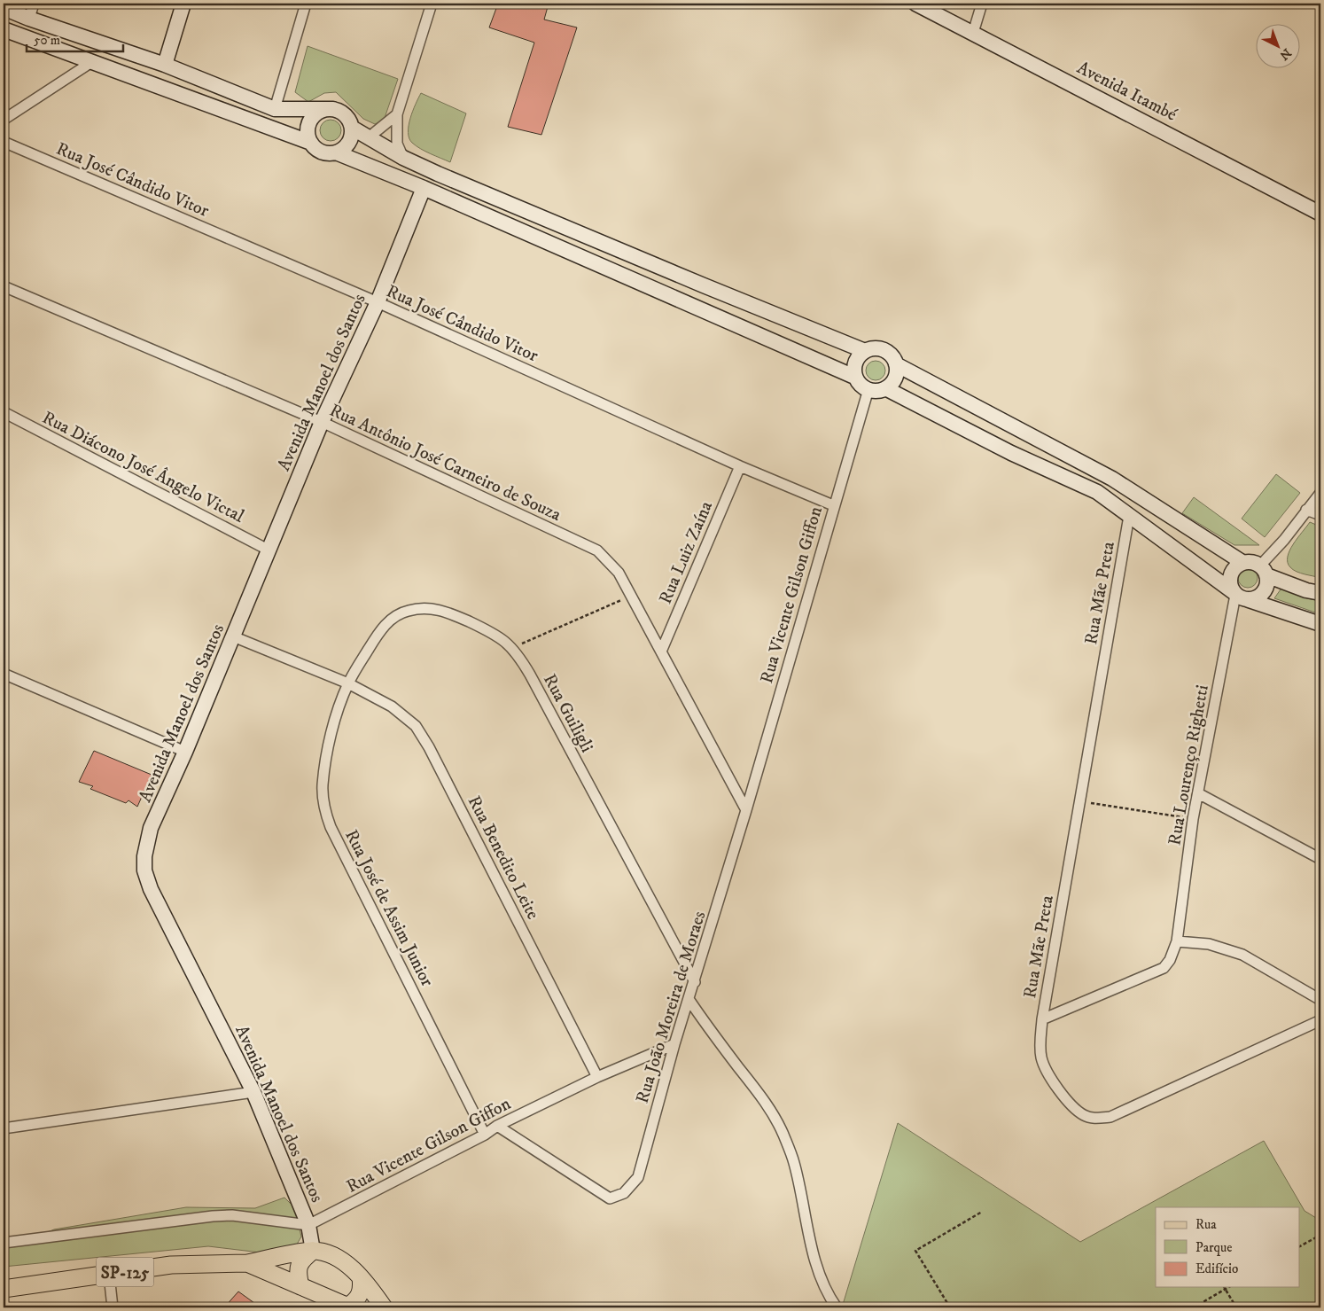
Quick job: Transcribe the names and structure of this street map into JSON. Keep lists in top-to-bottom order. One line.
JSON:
{"streets":{"main road":["Avenida Itambé","Avenida Manoel dos Santos","SP-125"],"street":["Rua José Cândido Vitor","Rua Antônio José Carneiro de Souza","Rua Diácono José Ângelo Victal","Rua Luiz Zaína","Rua Mãe Preta","Rua Vicente Gilson Giffon","Rua Guiligli","Rua Lourenço Righetti","Rua Benedito Leite","Rua José de Assim Junior","Rua João Moreira de Moraes"]},"crossings":[["Rua José Cândido Vitor","Avenida Manoel dos Santos"],["Rua José Cândido Vitor","Rua Luiz Zaína"],["Rua José Cândido Vitor","Rua Vicente Gilson Giffon"],["Avenida Manoel dos Santos","Rua Antônio José Carneiro de Souza"],["Avenida Manoel dos Santos","Rua Diácono José Ângelo Victal"],["Avenida Manoel dos Santos","Rua Vicente Gilson Giffon"],["Avenida Manoel dos Santos","Rua Benedito Leite"],["Rua Antônio José Carneiro de Souza","Rua Luiz Zaína"],["Rua Antônio José Carneiro de Souza","Rua Vicente Gilson Giffon"],["Rua Antônio José Carneiro de Souza","Rua João Moreira de Moraes"],["Rua Mãe Preta","Rua Lourenço Righetti"],["Rua Vicente Gilson Giffon","Rua Benedito Leite"],["Rua Vicente Gilson Giffon","Rua José de Assim Junior"],["Rua Vicente Gilson Giffon","Rua João Moreira de Moraes"],["Rua Guiligli","Rua Benedito Leite"],["Rua Guiligli","Rua José de Assim Junior"],["Rua Guiligli","Rua João Moreira de Moraes"],["Rua Benedito Leite","Rua José de Assim Junior"]],"legend":["Rua","Parque","Edifício"],"scale_bar":"50 m","north":"bottom right"}
